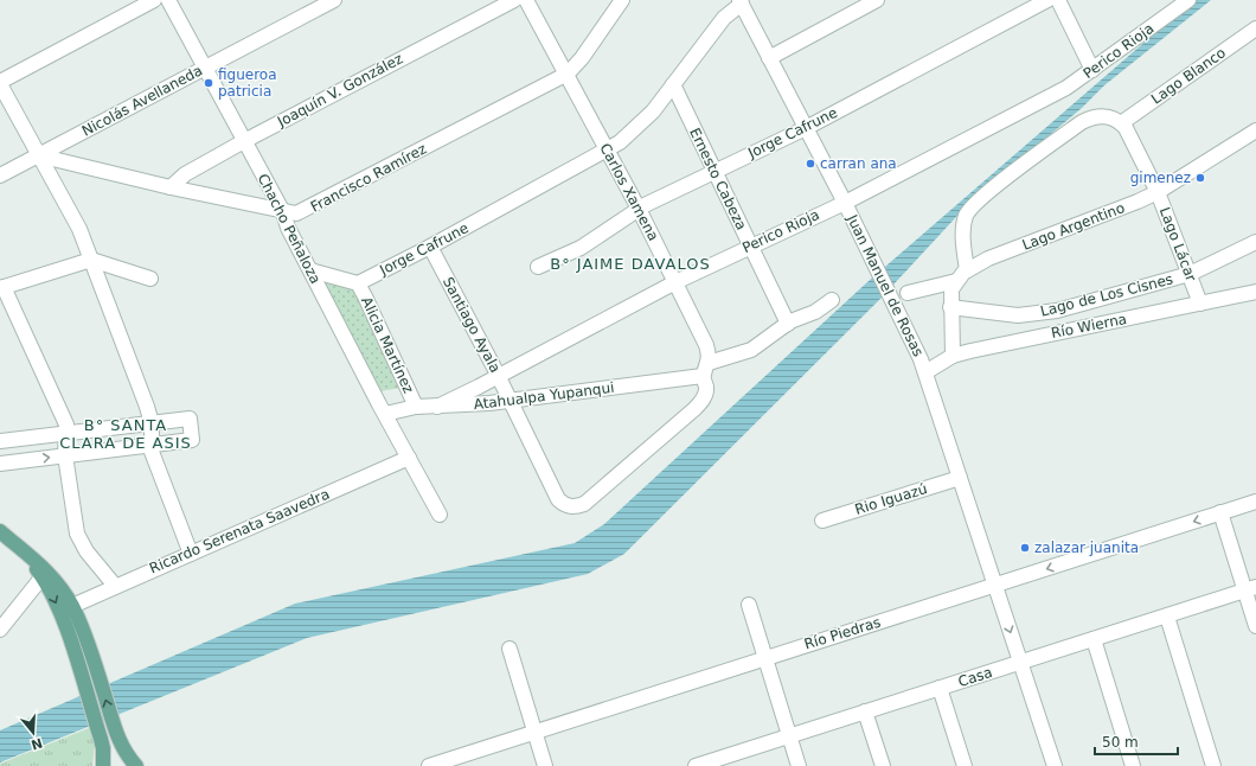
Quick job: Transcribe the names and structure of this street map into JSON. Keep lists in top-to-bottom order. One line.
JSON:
{"streets":{"street":["Perico Rioja","Lago Blanco","Joaquín V. González","Nicolás Avellaneda","Jorge Cafrune","Francisco Ramírez","Ernesto Cabeza","Carlos Xamena","Lago Argentino","Chacho Peñaloza","Lago Lácar","Juan Manuel de Rosas","Lago de Los Cisnes","Santiago Ayala","Río Wierna","Alicia Martínez","Atahualpa Yupanqui","Rio Iguazú","Ricardo Serenata Saavedra","Río Piedras","Casa"]},"crossings":[["Perico Rioja","Ernesto Cabeza"],["Perico Rioja","Carlos Xamena"],["Perico Rioja","Juan Manuel de Rosas"],["Perico Rioja","Santiago Ayala"],["Perico Rioja","Atahualpa Yupanqui"],["Lago Blanco","Lago Lácar"],["Joaquín V. González","Francisco Ramírez"],["Joaquín V. González","Chacho Peñaloza"],["Nicolás Avellaneda","Francisco Ramírez"],["Nicolás Avellaneda","Chacho Peñaloza"],["Jorge Cafrune","Ernesto Cabeza"],["Jorge Cafrune","Carlos Xamena"],["Jorge Cafrune","Juan Manuel de Rosas"],["Jorge Cafrune","Santiago Ayala"],["Jorge Cafrune","Alicia Martínez"],["Francisco Ramírez","Carlos Xamena"],["Francisco Ramírez","Chacho Peñaloza"],["Ernesto Cabeza","Atahualpa Yupanqui"],["Carlos Xamena","Santiago Ayala"],["Carlos Xamena","Atahualpa Yupanqui"],["Lago Argentino","Lago Lácar"],["Chacho Peñaloza","Atahualpa Yupanqui"],["Chacho Peñaloza","Ricardo Serenata Saavedra"],["Lago Lácar","Lago de Los Cisnes"],["Lago Lácar","Río Wierna"],["Juan Manuel de Rosas","Río Wierna"],["Juan Manuel de Rosas","Rio Iguazú"],["Juan Manuel de Rosas","Río Piedras"],["Juan Manuel de Rosas","Casa"],["Santiago Ayala","Atahualpa Yupanqui"],["Alicia Martínez","Atahualpa Yupanqui"]],"districts":["B° JAIME DAVALOS","B° SANTA CLARA DE ASIS"],"places":["figueroa patricia","carran ana","gimenez","zalazar juanita"],"scale_bar":"50 m","north":"bottom"}
